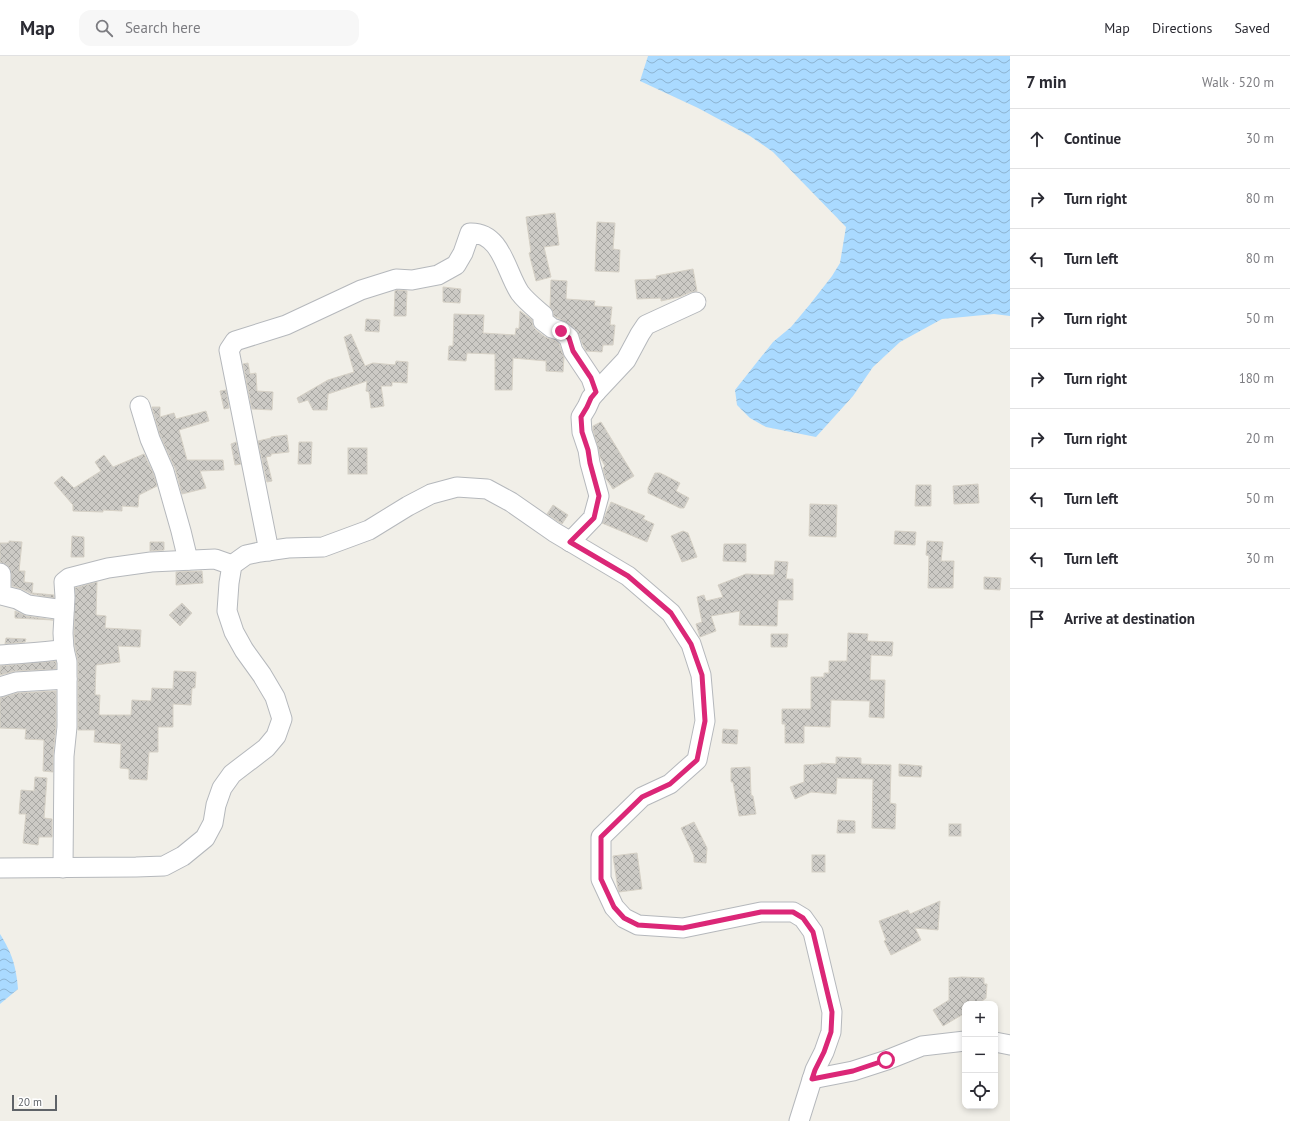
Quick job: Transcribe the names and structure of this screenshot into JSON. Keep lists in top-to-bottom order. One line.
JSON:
{"scale_bar":"20 m","page":{"header":"Map","search":"Search here","nav":["Map","Directions","Saved"],"heading":["7 min","Walk · 520 m"],"list":[["Continue","30 m"],["Turn right","80 m"],["Turn left","80 m"],["Turn right","50 m"],["Turn right","180 m"],["Turn right","20 m"],["Turn left","50 m"],["Turn left","30 m"],"Arrive at destination"],"map_buttons":["+","−"],"scale":"20 m"}}
